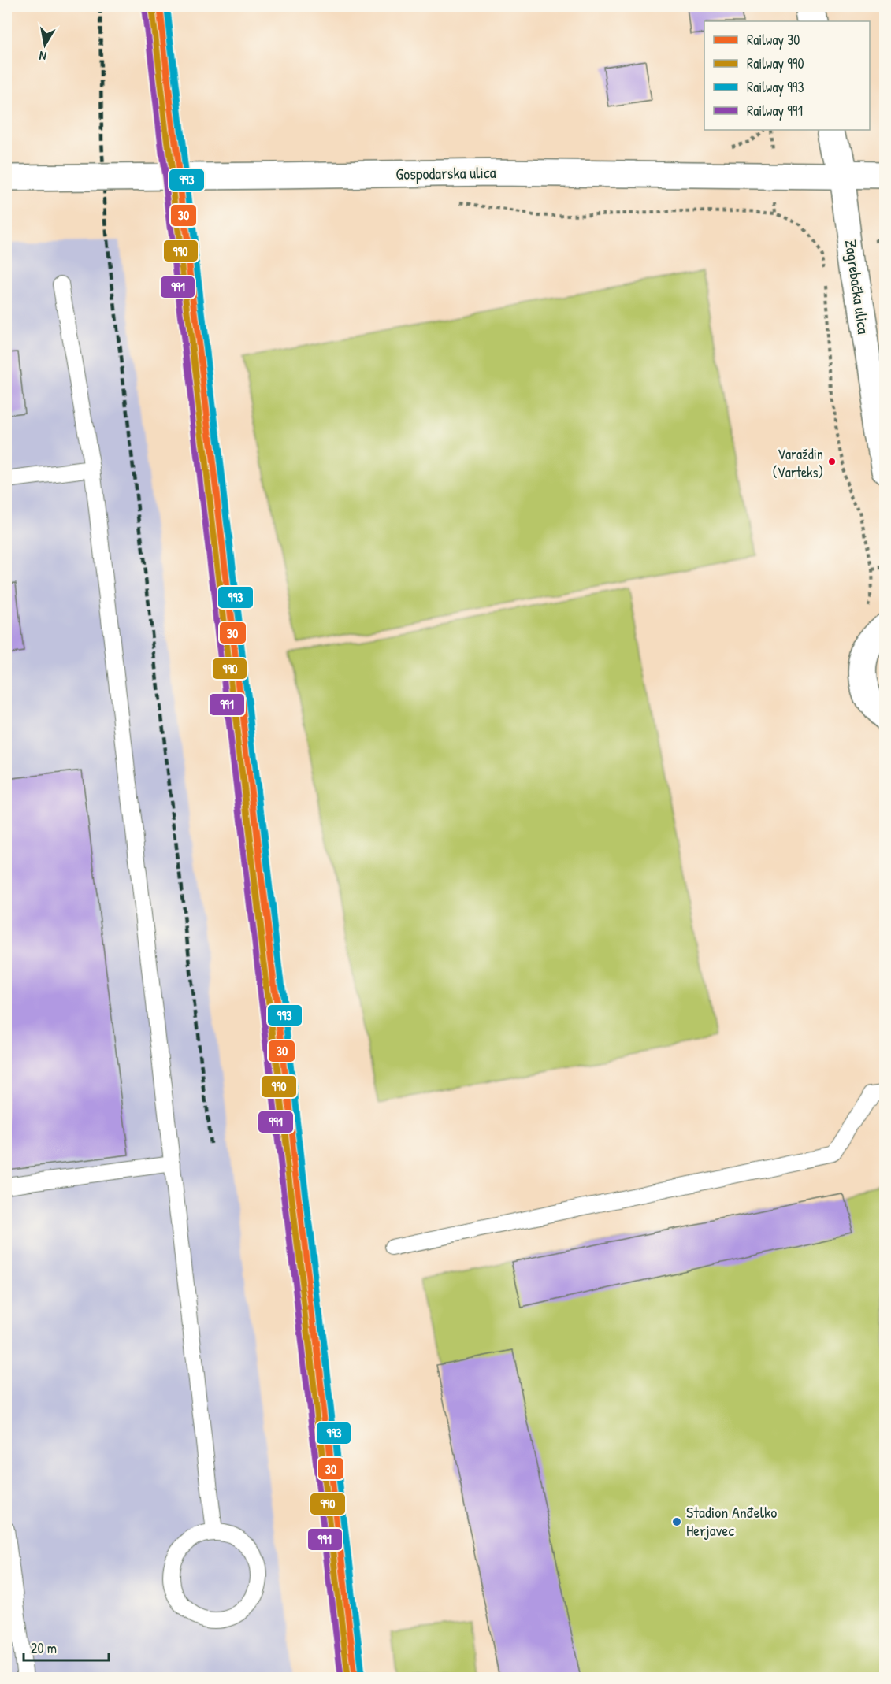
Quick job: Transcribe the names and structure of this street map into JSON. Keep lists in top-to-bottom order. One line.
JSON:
{"streets":{"main road":["Gospodarska ulica","Zagrebačka ulica"]},"crossings":[["Gospodarska ulica","Zagrebačka ulica"]],"places":["Varaždin (Varteks)","Stadion Anđelko Herjavec"],"lines":["rail line 30","rail line 993","rail line 990","rail line 991"],"legend":["Railway 30","Railway 990","Railway 993","Railway 991"],"scale_bar":"20 m","north":"bottom"}
